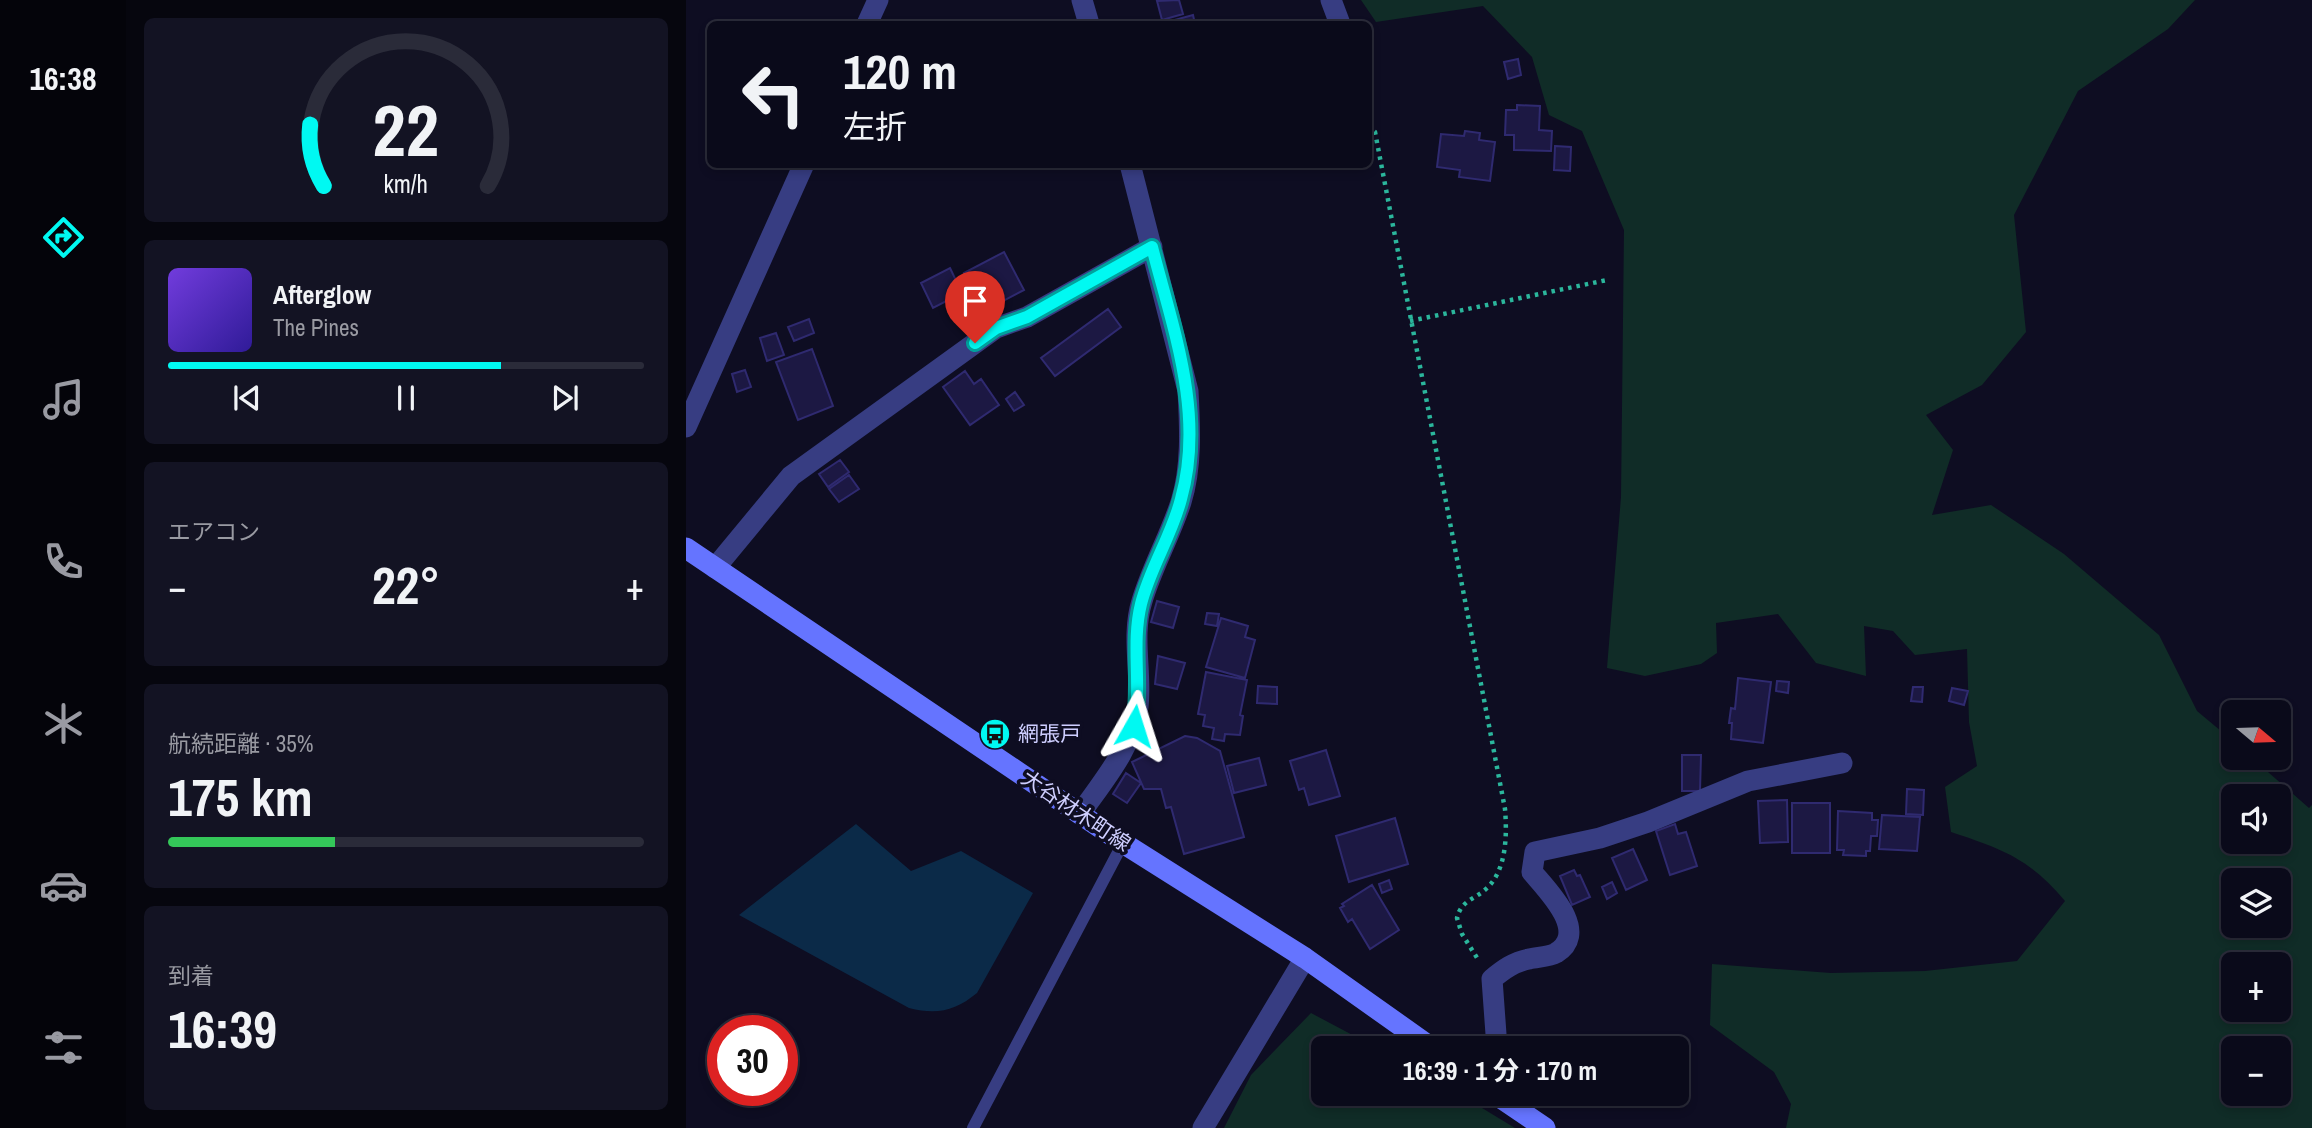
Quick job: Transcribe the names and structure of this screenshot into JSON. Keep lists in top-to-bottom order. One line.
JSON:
{"streets":{"main road":["大谷材木町線"]},"places":{"bus stop":["網張戸"]},"north":"right","page":{"tabs":"16:38","turn":["120 m","左折"],"song":["Afterglow","The Pines"],"tile":["エアコン",["航続距離 · 35%","175 km"],["到着","16:39"]],"heat":["−","22°","+"],"map_buttons":["+","−"],"limit":"30","trip":"16:39 · 1 分 · 170 m","gauge":["22","km/h"]}}
